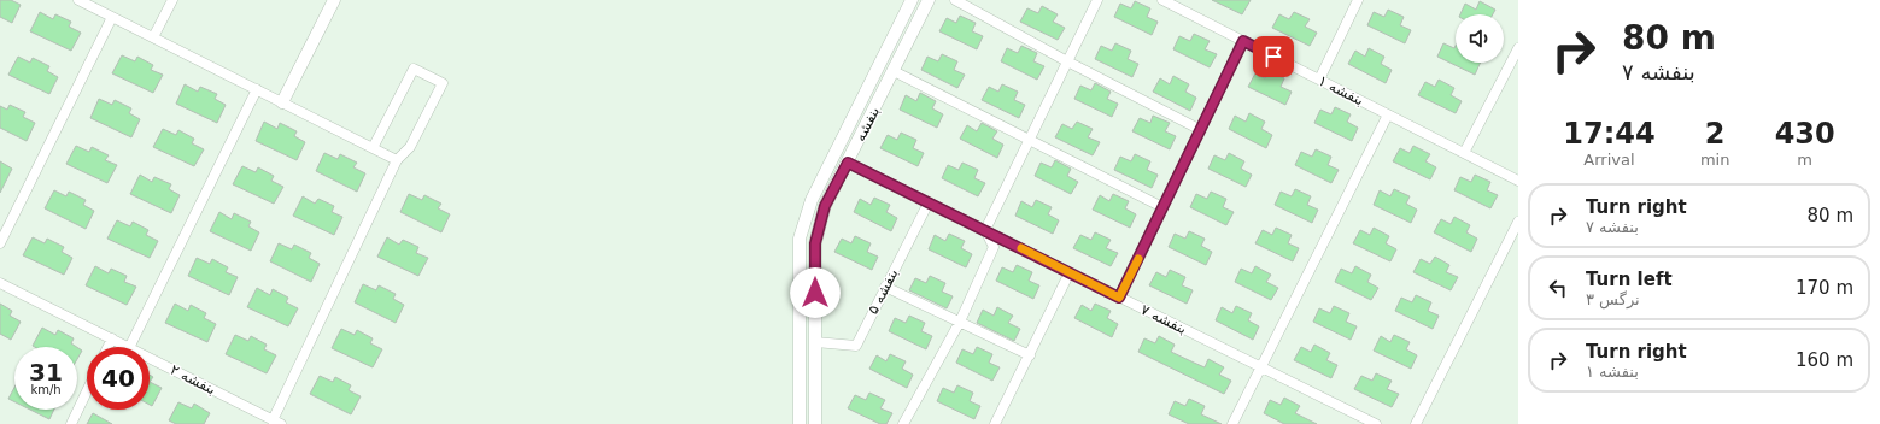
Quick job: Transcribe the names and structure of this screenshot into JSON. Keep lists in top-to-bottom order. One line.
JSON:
{"streets":{"street":["بنفشه ۱","بنفشه","بنفشه ۵","بنفشه ۷","بنفشه ۲"]},"crossings":[["بنفشه","بنفشه ۵"],["بنفشه","بنفشه ۷"],["بنفشه ۵","بنفشه ۷"]],"page":{"turn":["80 m","بنفشه ۷"],"eta":["17:44","Arrival","2","min","430","m"],"list":[{"name":"Turn right","note":"بنفشه ۷","value":"80 m"},{"name":"Turn left","note":"نرگس ۳","value":"170 m"},{"name":"Turn right","note":"بنفشه ۱","value":"160 m"}],"speed":"31 km/h","limit":"40"}}
